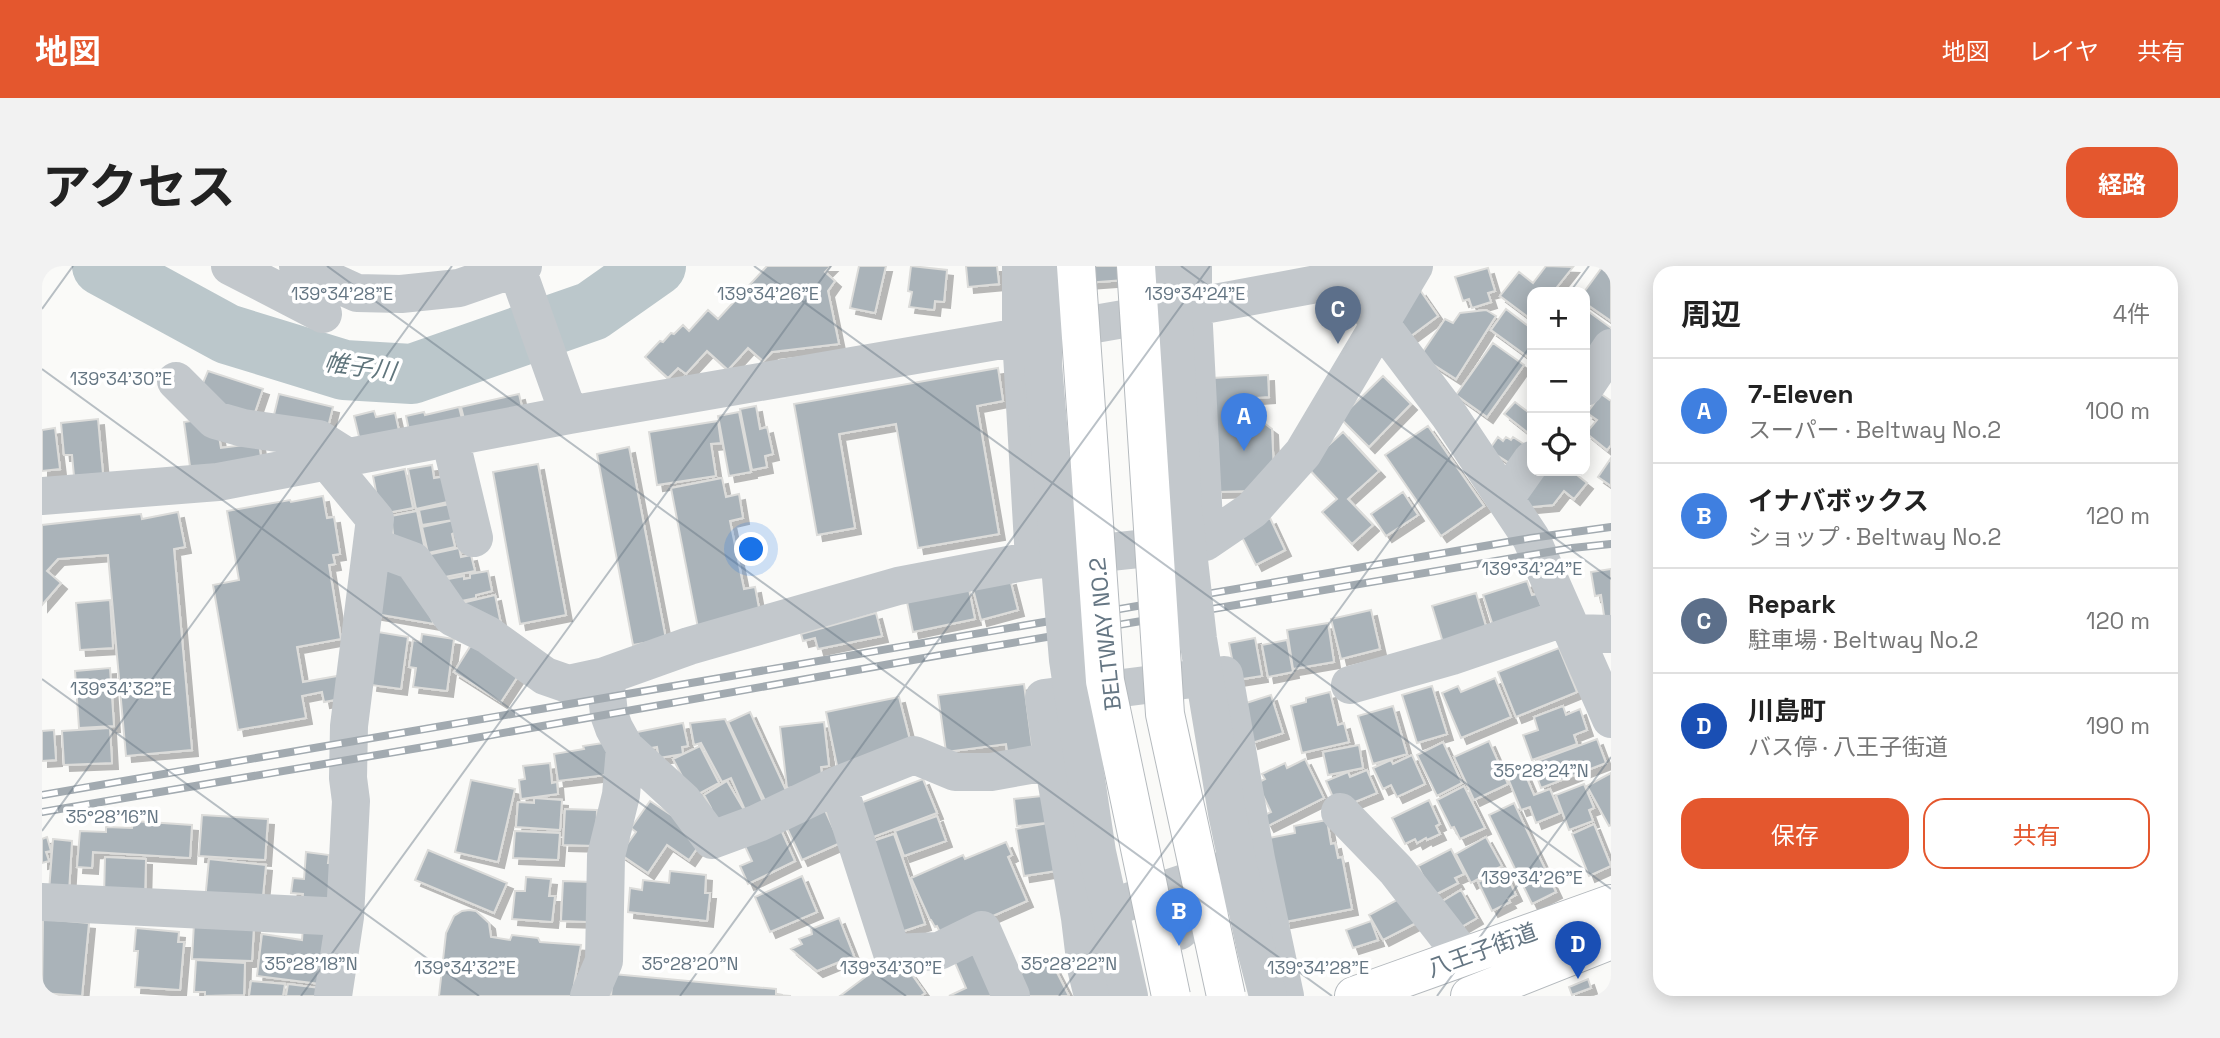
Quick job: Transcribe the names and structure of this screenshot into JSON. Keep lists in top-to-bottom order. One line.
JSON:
{"streets":{"main road":["BELTWAY NO.2","八王子街道"]},"water":["帷子川"],"page":{"header":"地図","nav":["地図","レイヤ","共有"],"title":"アクセス","buttons":["経路",["保存","共有"]],"heading":["周辺","4件"],"pins":["C","A","B","D"],"map_buttons":["+","−"],"list":[{"mark":"A","name":"7-Eleven","note":"スーパー · Beltway No.2","value":"100 m"},{"mark":"B","name":"イナバボックス","note":"ショップ · Beltway No.2","value":"120 m"},{"mark":"C","name":"Repark","note":"駐車場 · Beltway No.2","value":"120 m"},{"mark":"D","name":"川島町","note":"バス停 · 八王子街道","value":"190 m"}]},"coordinates":["139°34'26\"E","139°34'24\"E","139°34'28\"E","139°34'30\"E","139°34'32\"E","35°28'24\"N","35°28'16\"N","35°28'18\"N","35°28'20\"N","35°28'22\"N"]}
